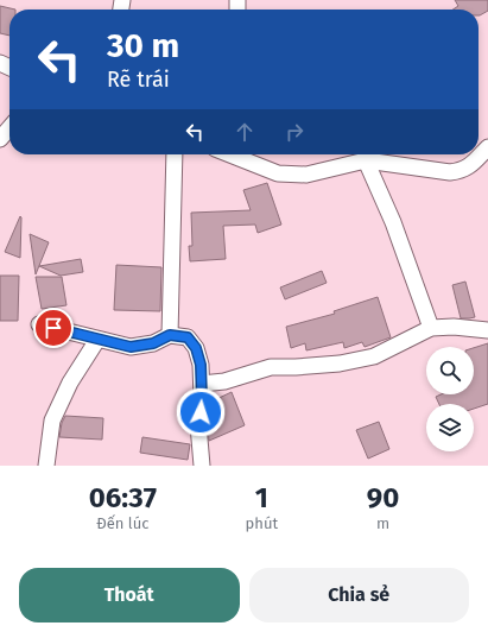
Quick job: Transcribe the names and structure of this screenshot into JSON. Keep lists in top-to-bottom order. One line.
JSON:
{"page":{"turn":["30 m","Rẽ trái"],"eta":["06:37","Đến lúc","1","phút","90","m"],"buttons":["Thoát","Chia sẻ"]}}
